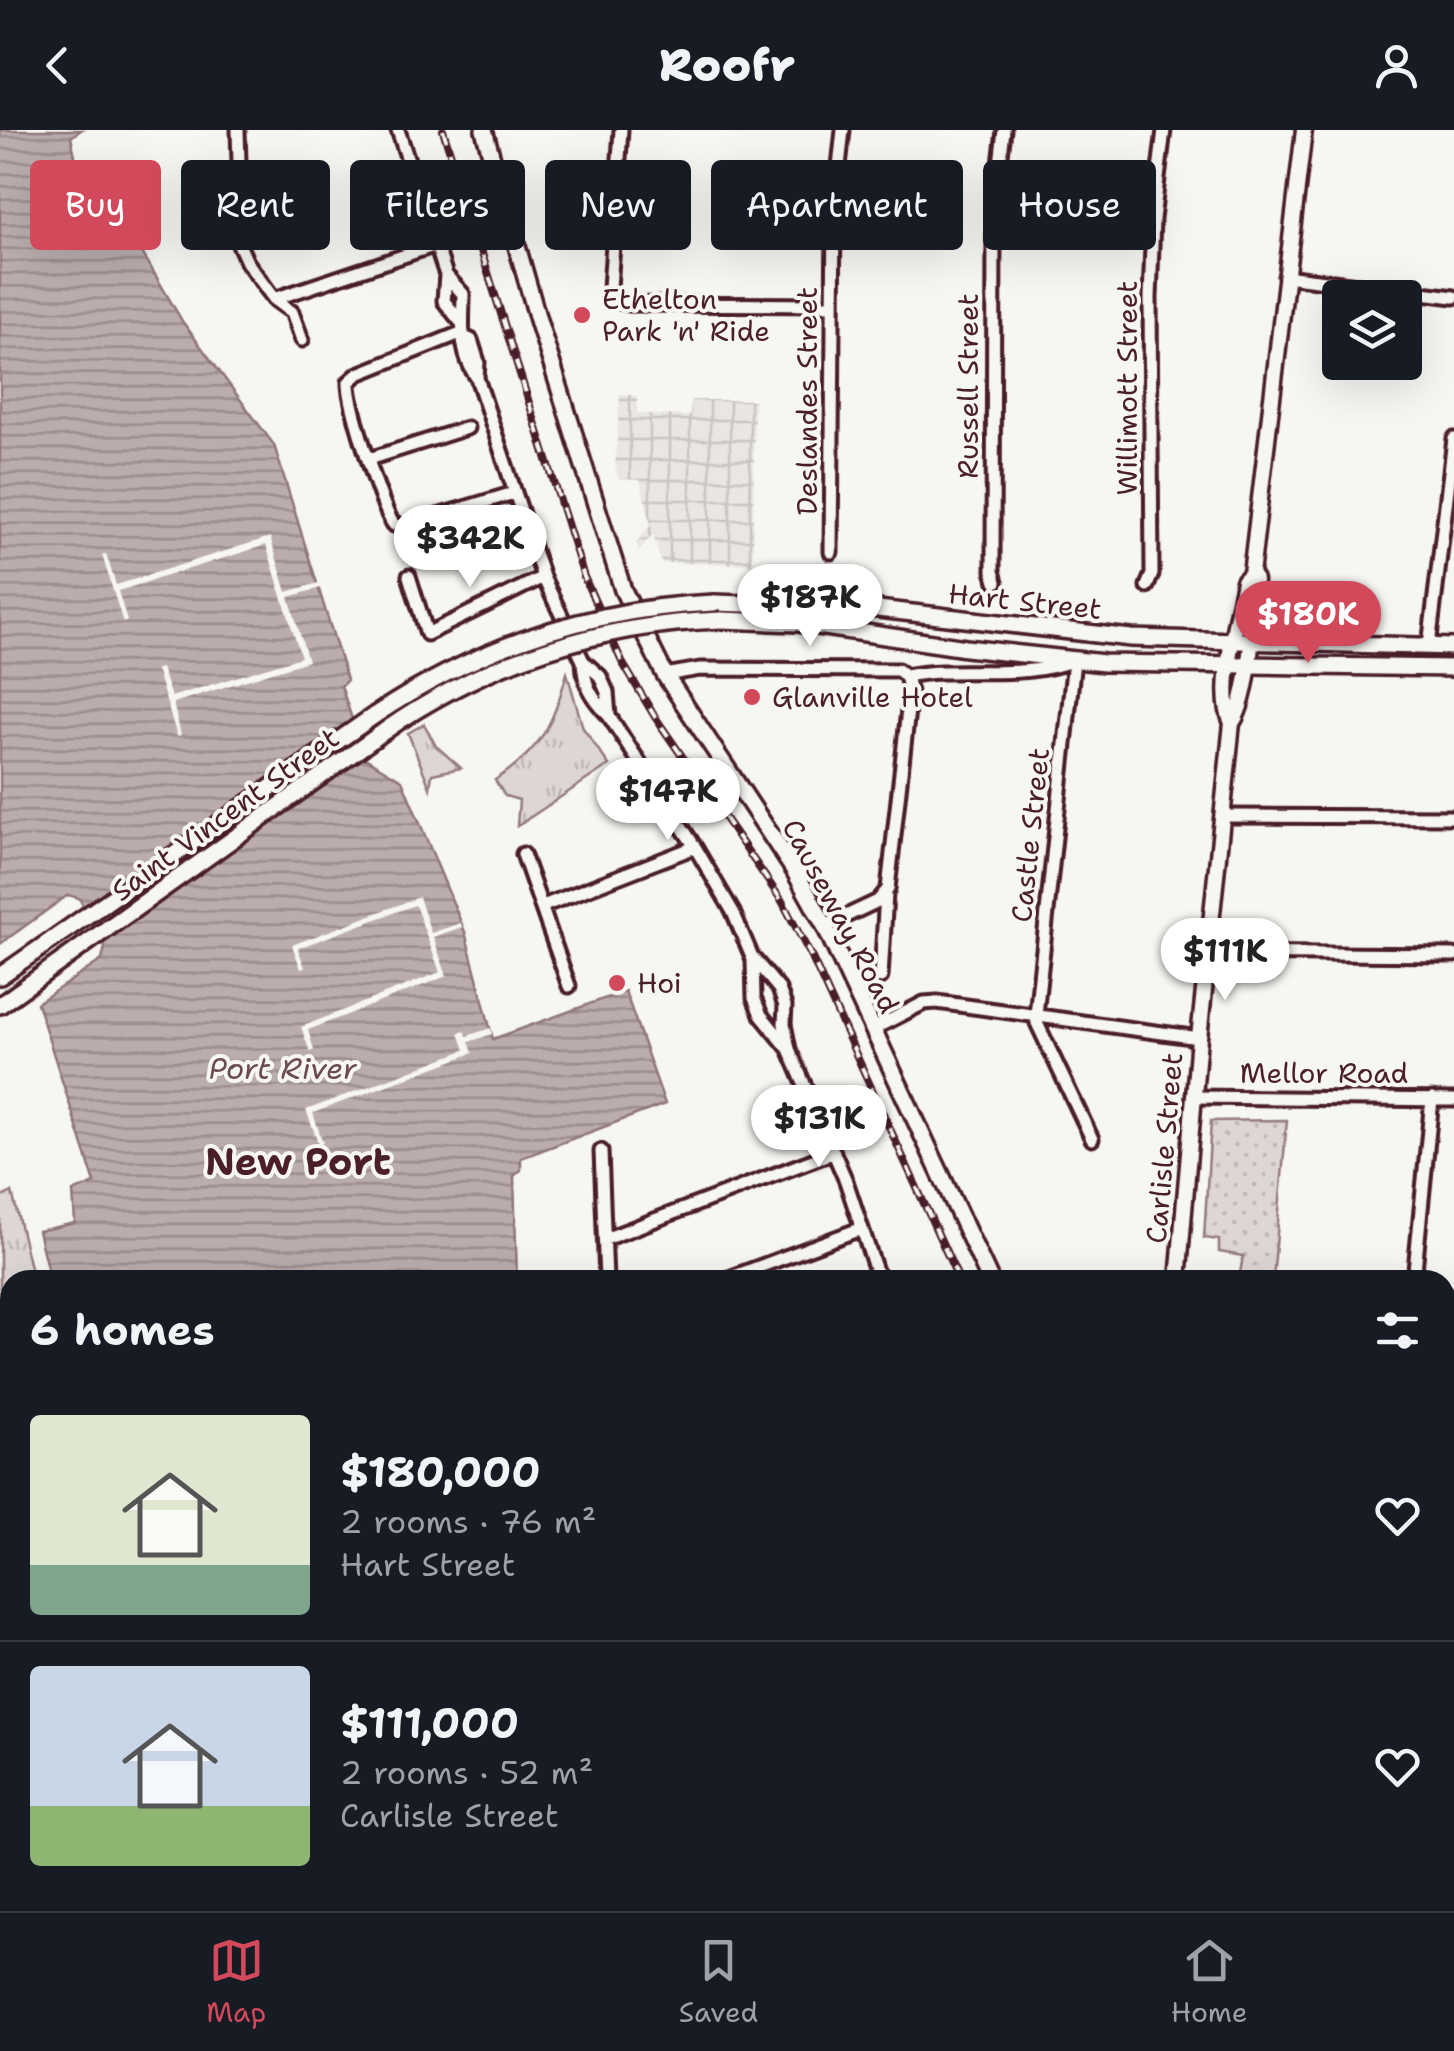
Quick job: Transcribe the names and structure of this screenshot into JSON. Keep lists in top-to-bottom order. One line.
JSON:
{"streets":{"main road":["Hart Street","Saint Vincent Street","Causeway Road"],"street":["Russell Street","Willimott Street","Deslandes Street","Castle Street","Mellor Road","Carlisle Street"]},"crossings":[["Hart Street","Saint Vincent Street"],["Hart Street","Castle Street"],["Hart Street","Causeway Road"],["Hart Street","Carlisle Street"],["Mellor Road","Carlisle Street"]],"districts":["New Port"],"water":["Port River"],"places":["Ethelton Park 'n' Ride","Glanville Hotel","Hoi"],"page":{"header":"Roofr","chip":["Buy","Rent","Filters","New","Apartment","House"],"price":["$342K","$187K","$180K","$147K","$111K","$131K"],"heading":"6 homes","list":[{"name":"$180,000","note":"2 rooms · 76 m² · Hart Street"},{"name":"$111,000","note":"2 rooms · 52 m² · Carlisle Street"}],"tabs":["Map","Saved","Home"]}}
